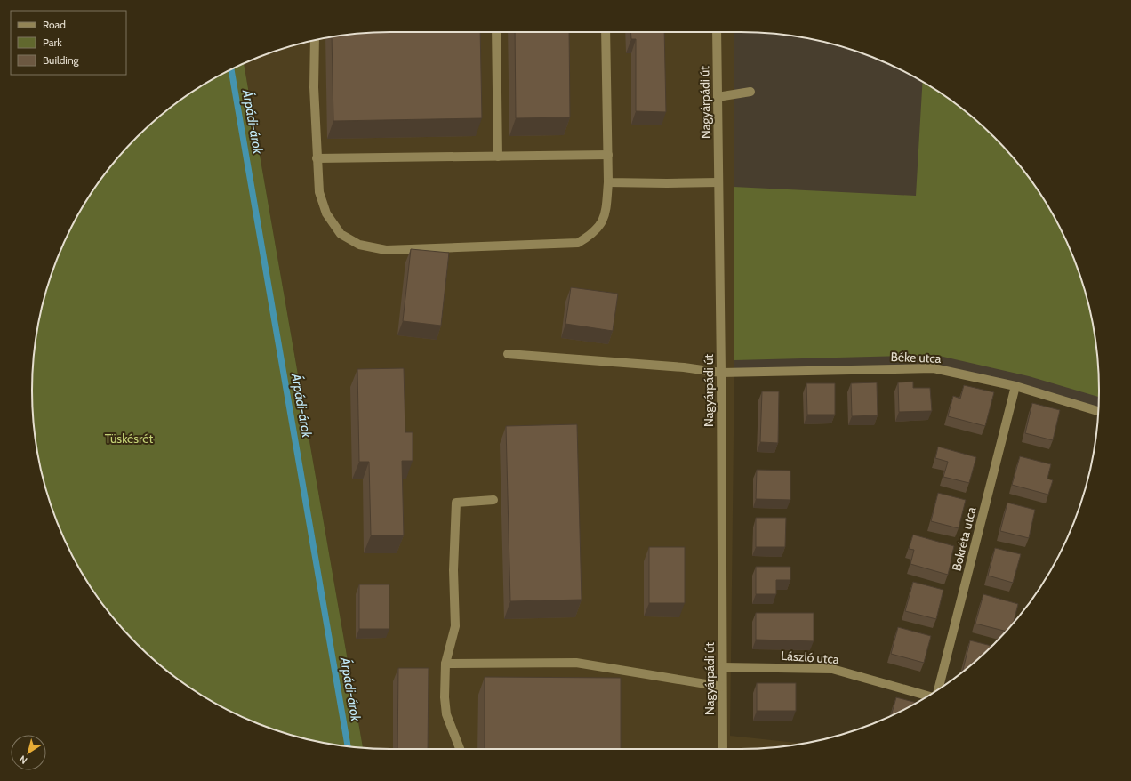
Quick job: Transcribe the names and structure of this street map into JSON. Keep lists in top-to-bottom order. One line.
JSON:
{"streets":{"street":["Nagyárpádi út","Béke utca","Bokréta utca","László utca"]},"crossings":[["Nagyárpádi út","Béke utca"],["Nagyárpádi út","László utca"],["Béke utca","Bokréta utca"]],"water":["Árpádi-árok"],"parks":["Tüskésrét"],"legend":["Road","Park","Building"],"north":"bottom left"}
